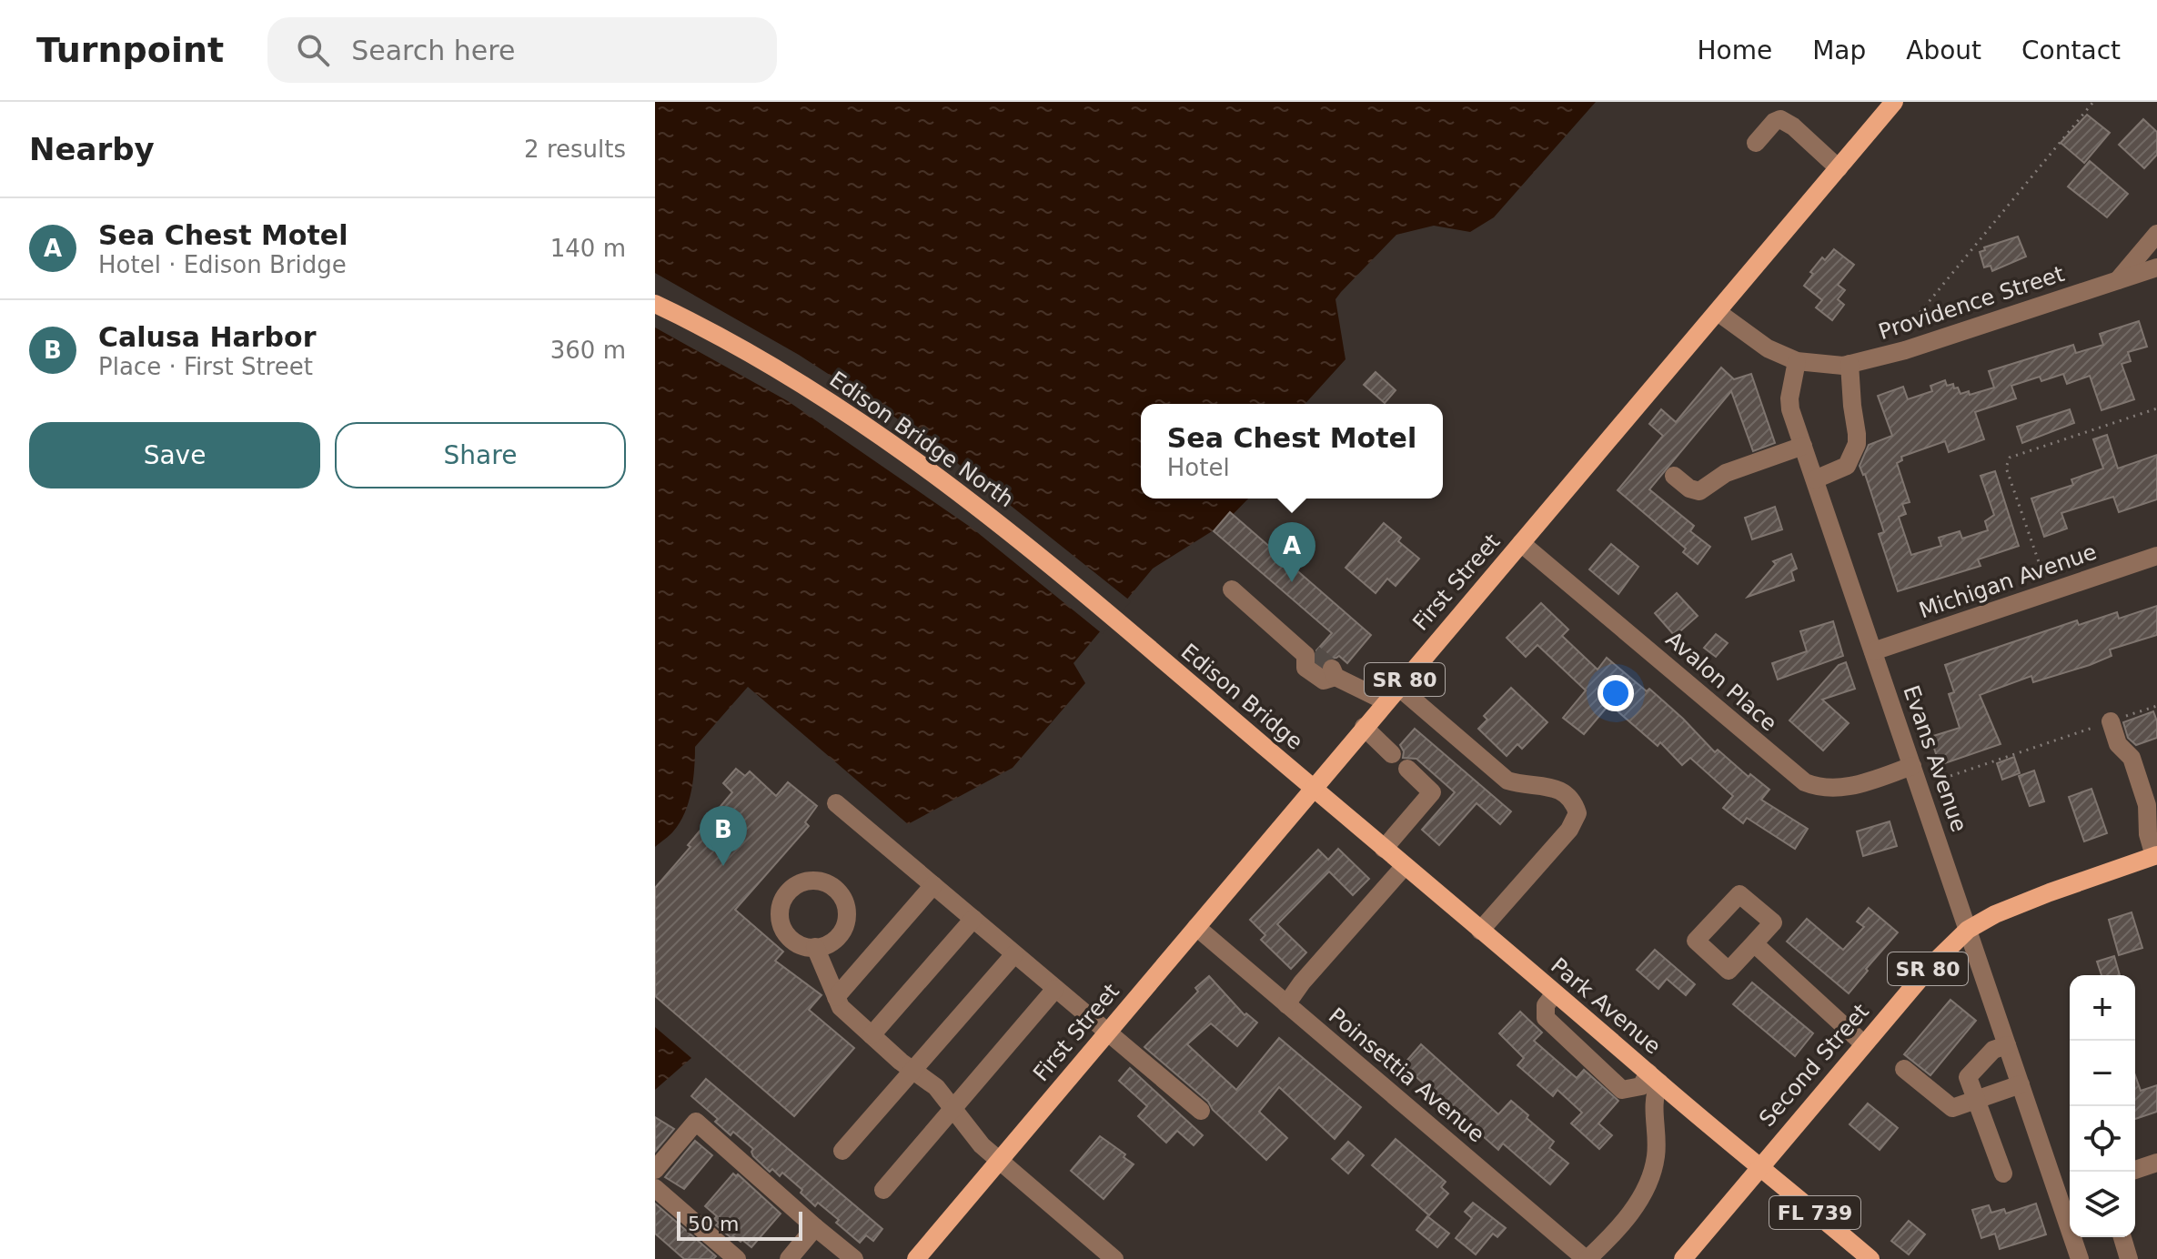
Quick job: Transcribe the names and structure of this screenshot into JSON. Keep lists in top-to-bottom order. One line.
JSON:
{"streets":{"main road":["Edison Bridge North","First Street","SR 80","Edison Bridge","Park Avenue","Second Street","FL 739"],"street":["Providence Street","Michigan Avenue","Avalon Place","Evans Avenue","Poinsettia Avenue"]},"crossings":[["Providence Street","Evans Avenue"],["Edison Bridge North","Edison Bridge"],["Michigan Avenue","Evans Avenue"],["First Street","Avalon Place"],["First Street","Edison Bridge"],["First Street","Park Avenue"],["First Street","Poinsettia Avenue"],["Avalon Place","Evans Avenue"],["Edison Bridge","Park Avenue"],["Evans Avenue","Second Street"],["Park Avenue","Second Street"]],"scale_bar":"50 m","page":{"header":"Turnpoint","search":"Search here","nav":["Home","Map","About","Contact"],"heading":["Nearby","2 results"],"list":[{"mark":"A","name":"Sea Chest Motel","note":"Hotel · Edison Bridge","value":"140 m"},{"mark":"B","name":"Calusa Harbor","note":"Place · First Street","value":"360 m"}],"buttons":["Save","Share"],"popup":["Sea Chest Motel","Hotel"],"pins":["A","B"],"map_buttons":["+","−"],"scale":"50 m"}}
